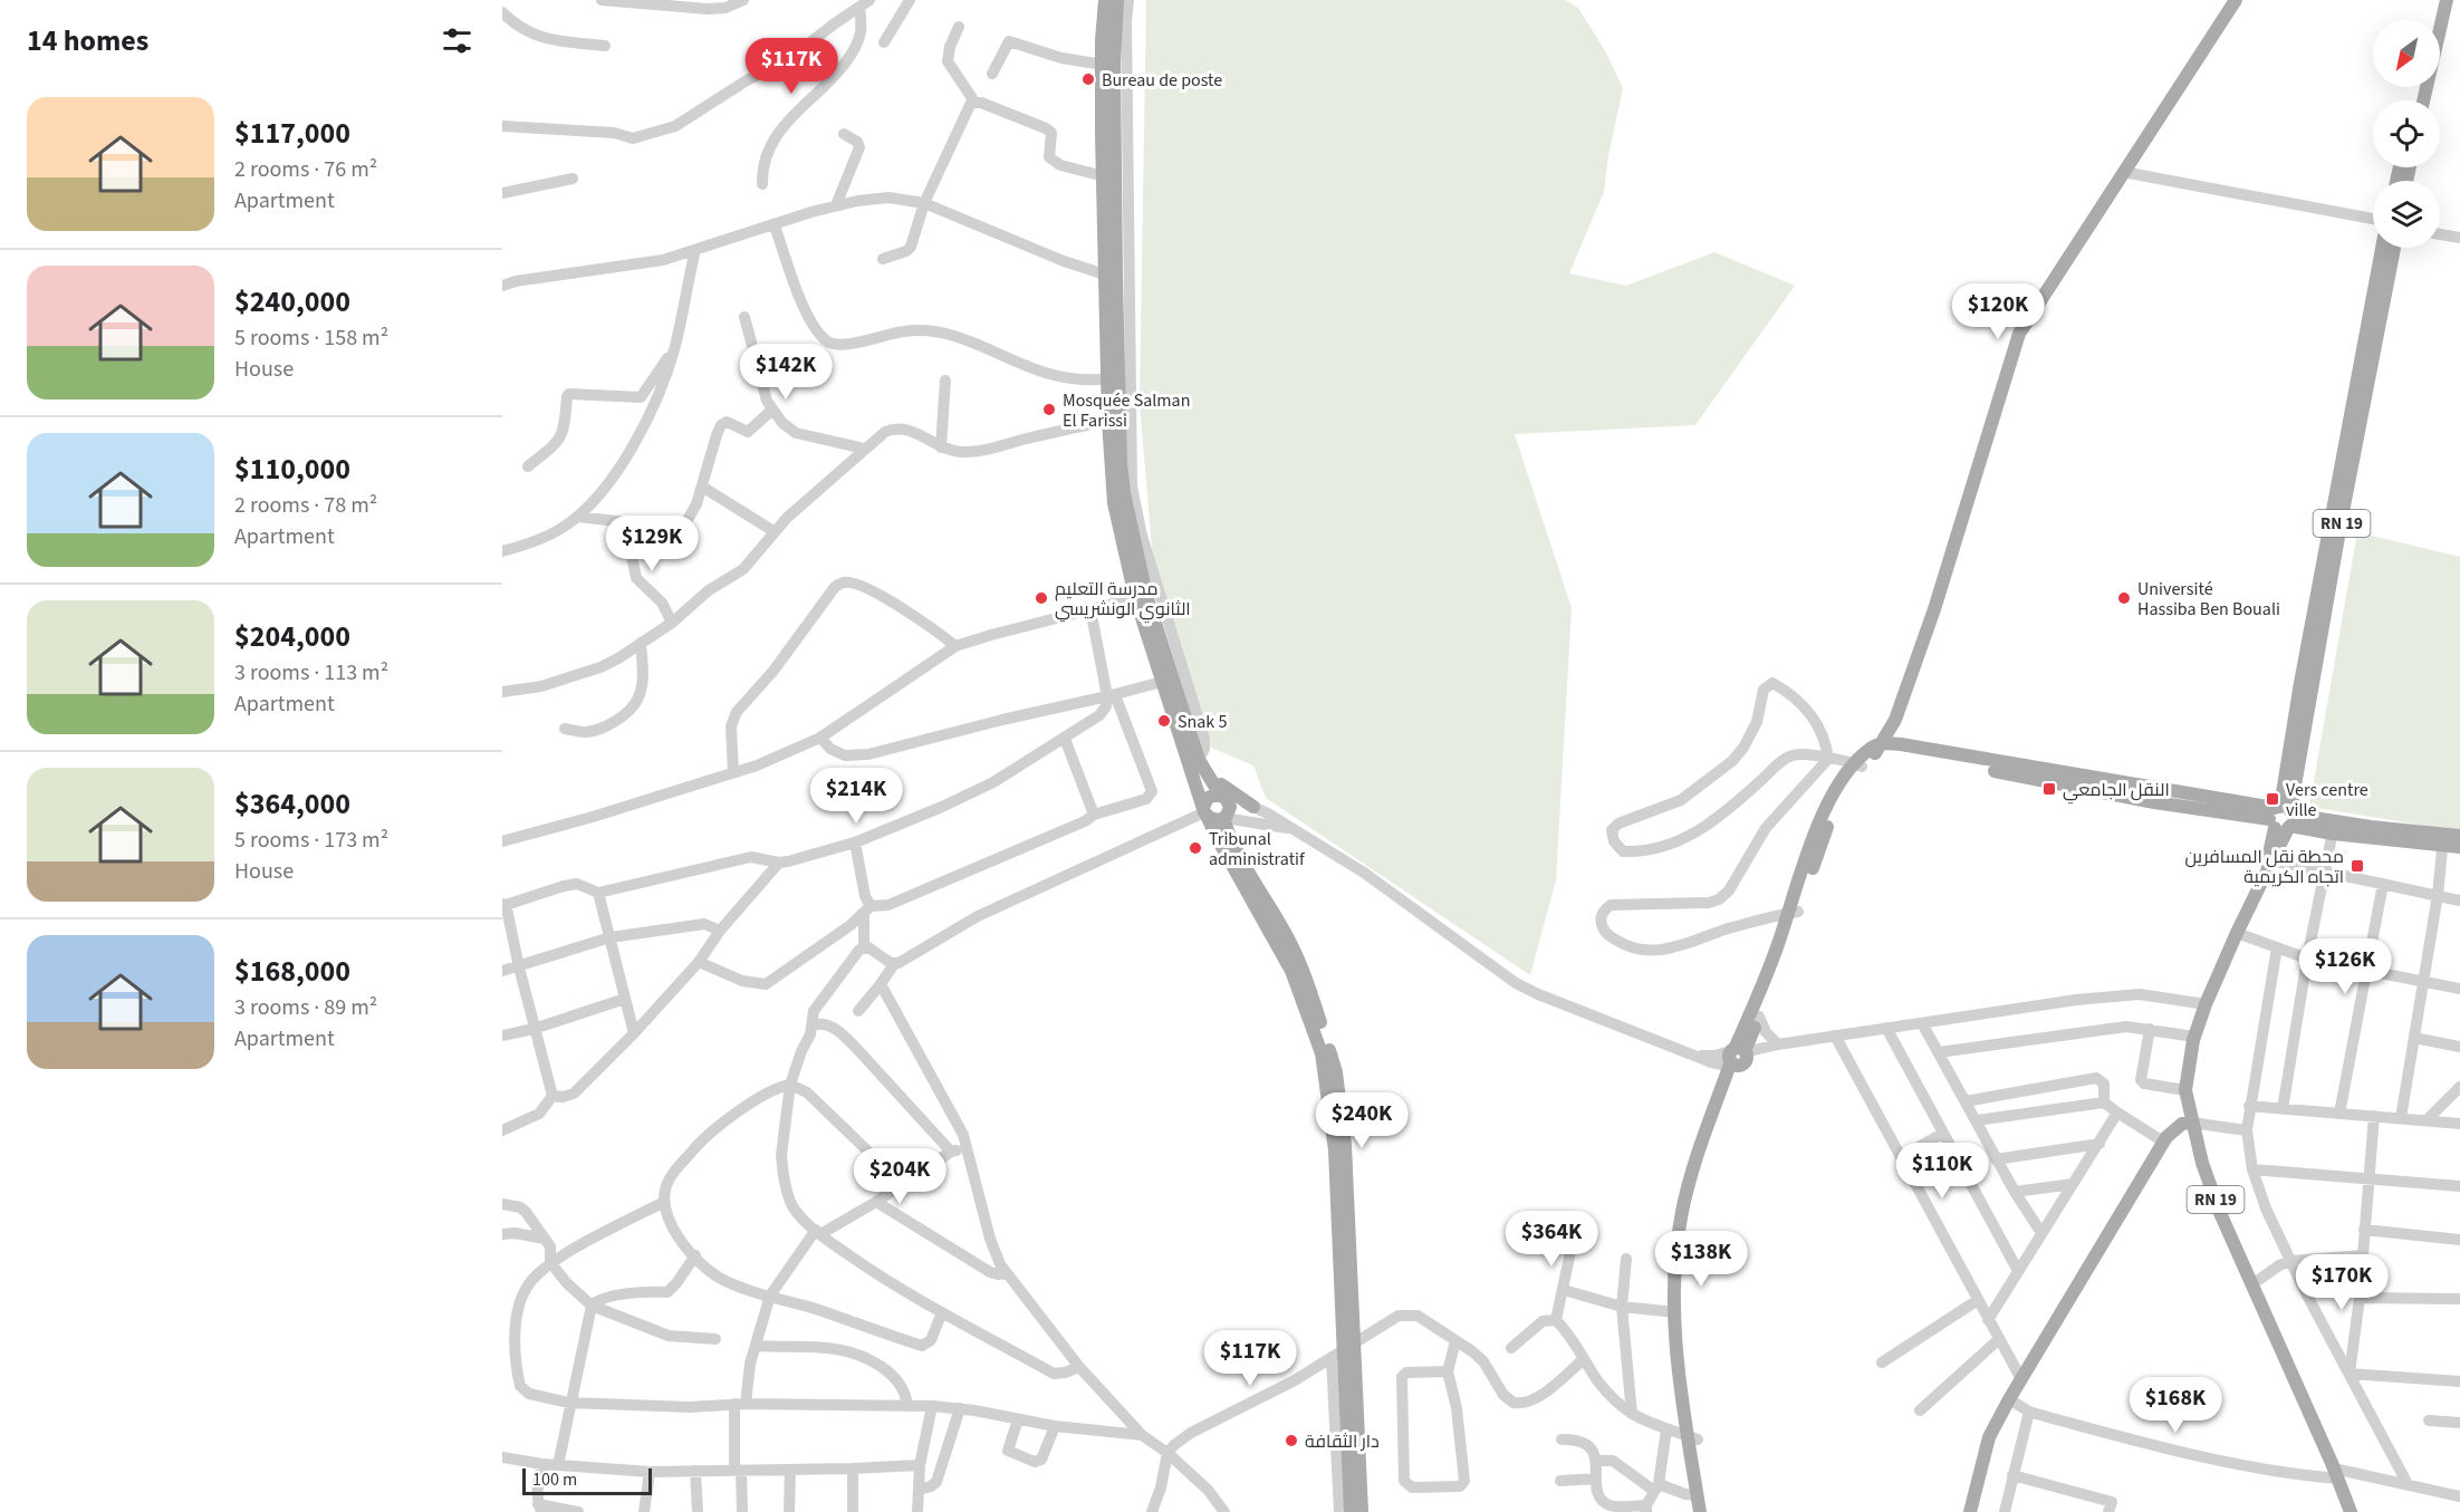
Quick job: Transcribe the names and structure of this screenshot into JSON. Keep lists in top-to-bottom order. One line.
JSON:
{"streets":{"main road":["RN 19"]},"places":{"other":["Bureau de poste","Mosquée Salman El Farissi","مدرسة التعليم الثانوي الونشريسي","Université Hassiba Ben Bouali","Snak 5","Tribunal administratif","دار الثقافة"],"transit":["النقل الجامعي","Vers centre ville","محطة نقل المسافرين اتجاه الكريمية"]},"scale_bar":"100 m","north":"bottom left","page":{"heading":"14 homes","price":["$117K","$120K","$142K","$129K","$214K","$126K","$240K","$110K","$204K","$364K","$138K","$170K","$117K","$168K"],"list":[{"name":"$117,000","note":"2 rooms · 76 m² · Apartment"},{"name":"$240,000","note":"5 rooms · 158 m² · House"},{"name":"$110,000","note":"2 rooms · 78 m² · Apartment"},{"name":"$204,000","note":"3 rooms · 113 m² · Apartment"},{"name":"$364,000","note":"5 rooms · 173 m² · House"},{"name":"$168,000","note":"3 rooms · 89 m² · Apartment"}],"scale":"100 m"}}
